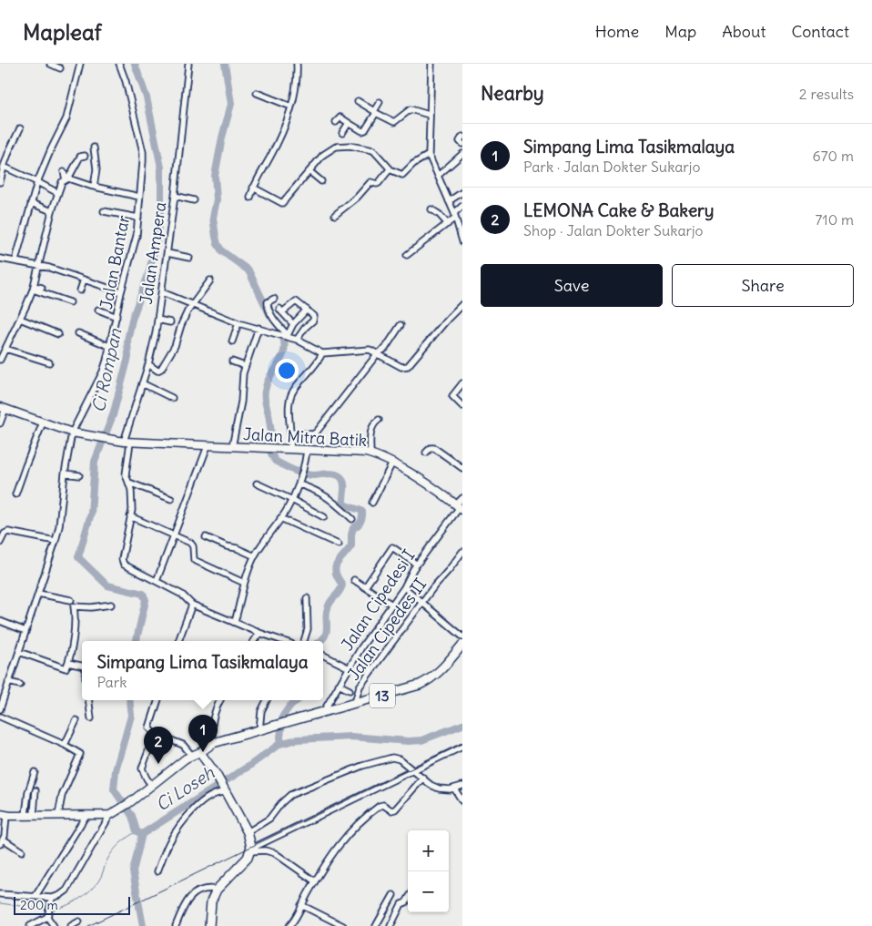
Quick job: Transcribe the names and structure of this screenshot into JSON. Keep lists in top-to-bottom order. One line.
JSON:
{"streets":{"highway":["13"],"main road":["Jalan Mitra Batik"],"street":["Jalan Ampera","Jalan Bantar","Jalan Cipedesi I","Jalan Cipedes II"]},"crossings":[["Jalan Ampera","Jalan Mitra Batik"],["Jalan Bantar","Jalan Mitra Batik"],["Jalan Mitra Batik","Jalan Cipedesi I"],["Jalan Cipedesi I","13"],["Jalan Cipedes II","13"]],"water":["Ci Rompan","Ci Loseh"],"scale_bar":"200 m","page":{"header":"Mapleaf","nav":["Home","Map","About","Contact"],"heading":["Nearby","2 results"],"list":[{"mark":"1","name":"Simpang Lima Tasikmalaya","note":"Park · Jalan Dokter Sukarjo","value":"670 m"},{"mark":"2","name":"LEMONA Cake & Bakery","note":"Shop · Jalan Dokter Sukarjo","value":"710 m"}],"buttons":["Save","Share"],"popup":["Simpang Lima Tasikmalaya","Park"],"pins":["1","2"],"map_buttons":["+","−"],"scale":"200 m"}}
